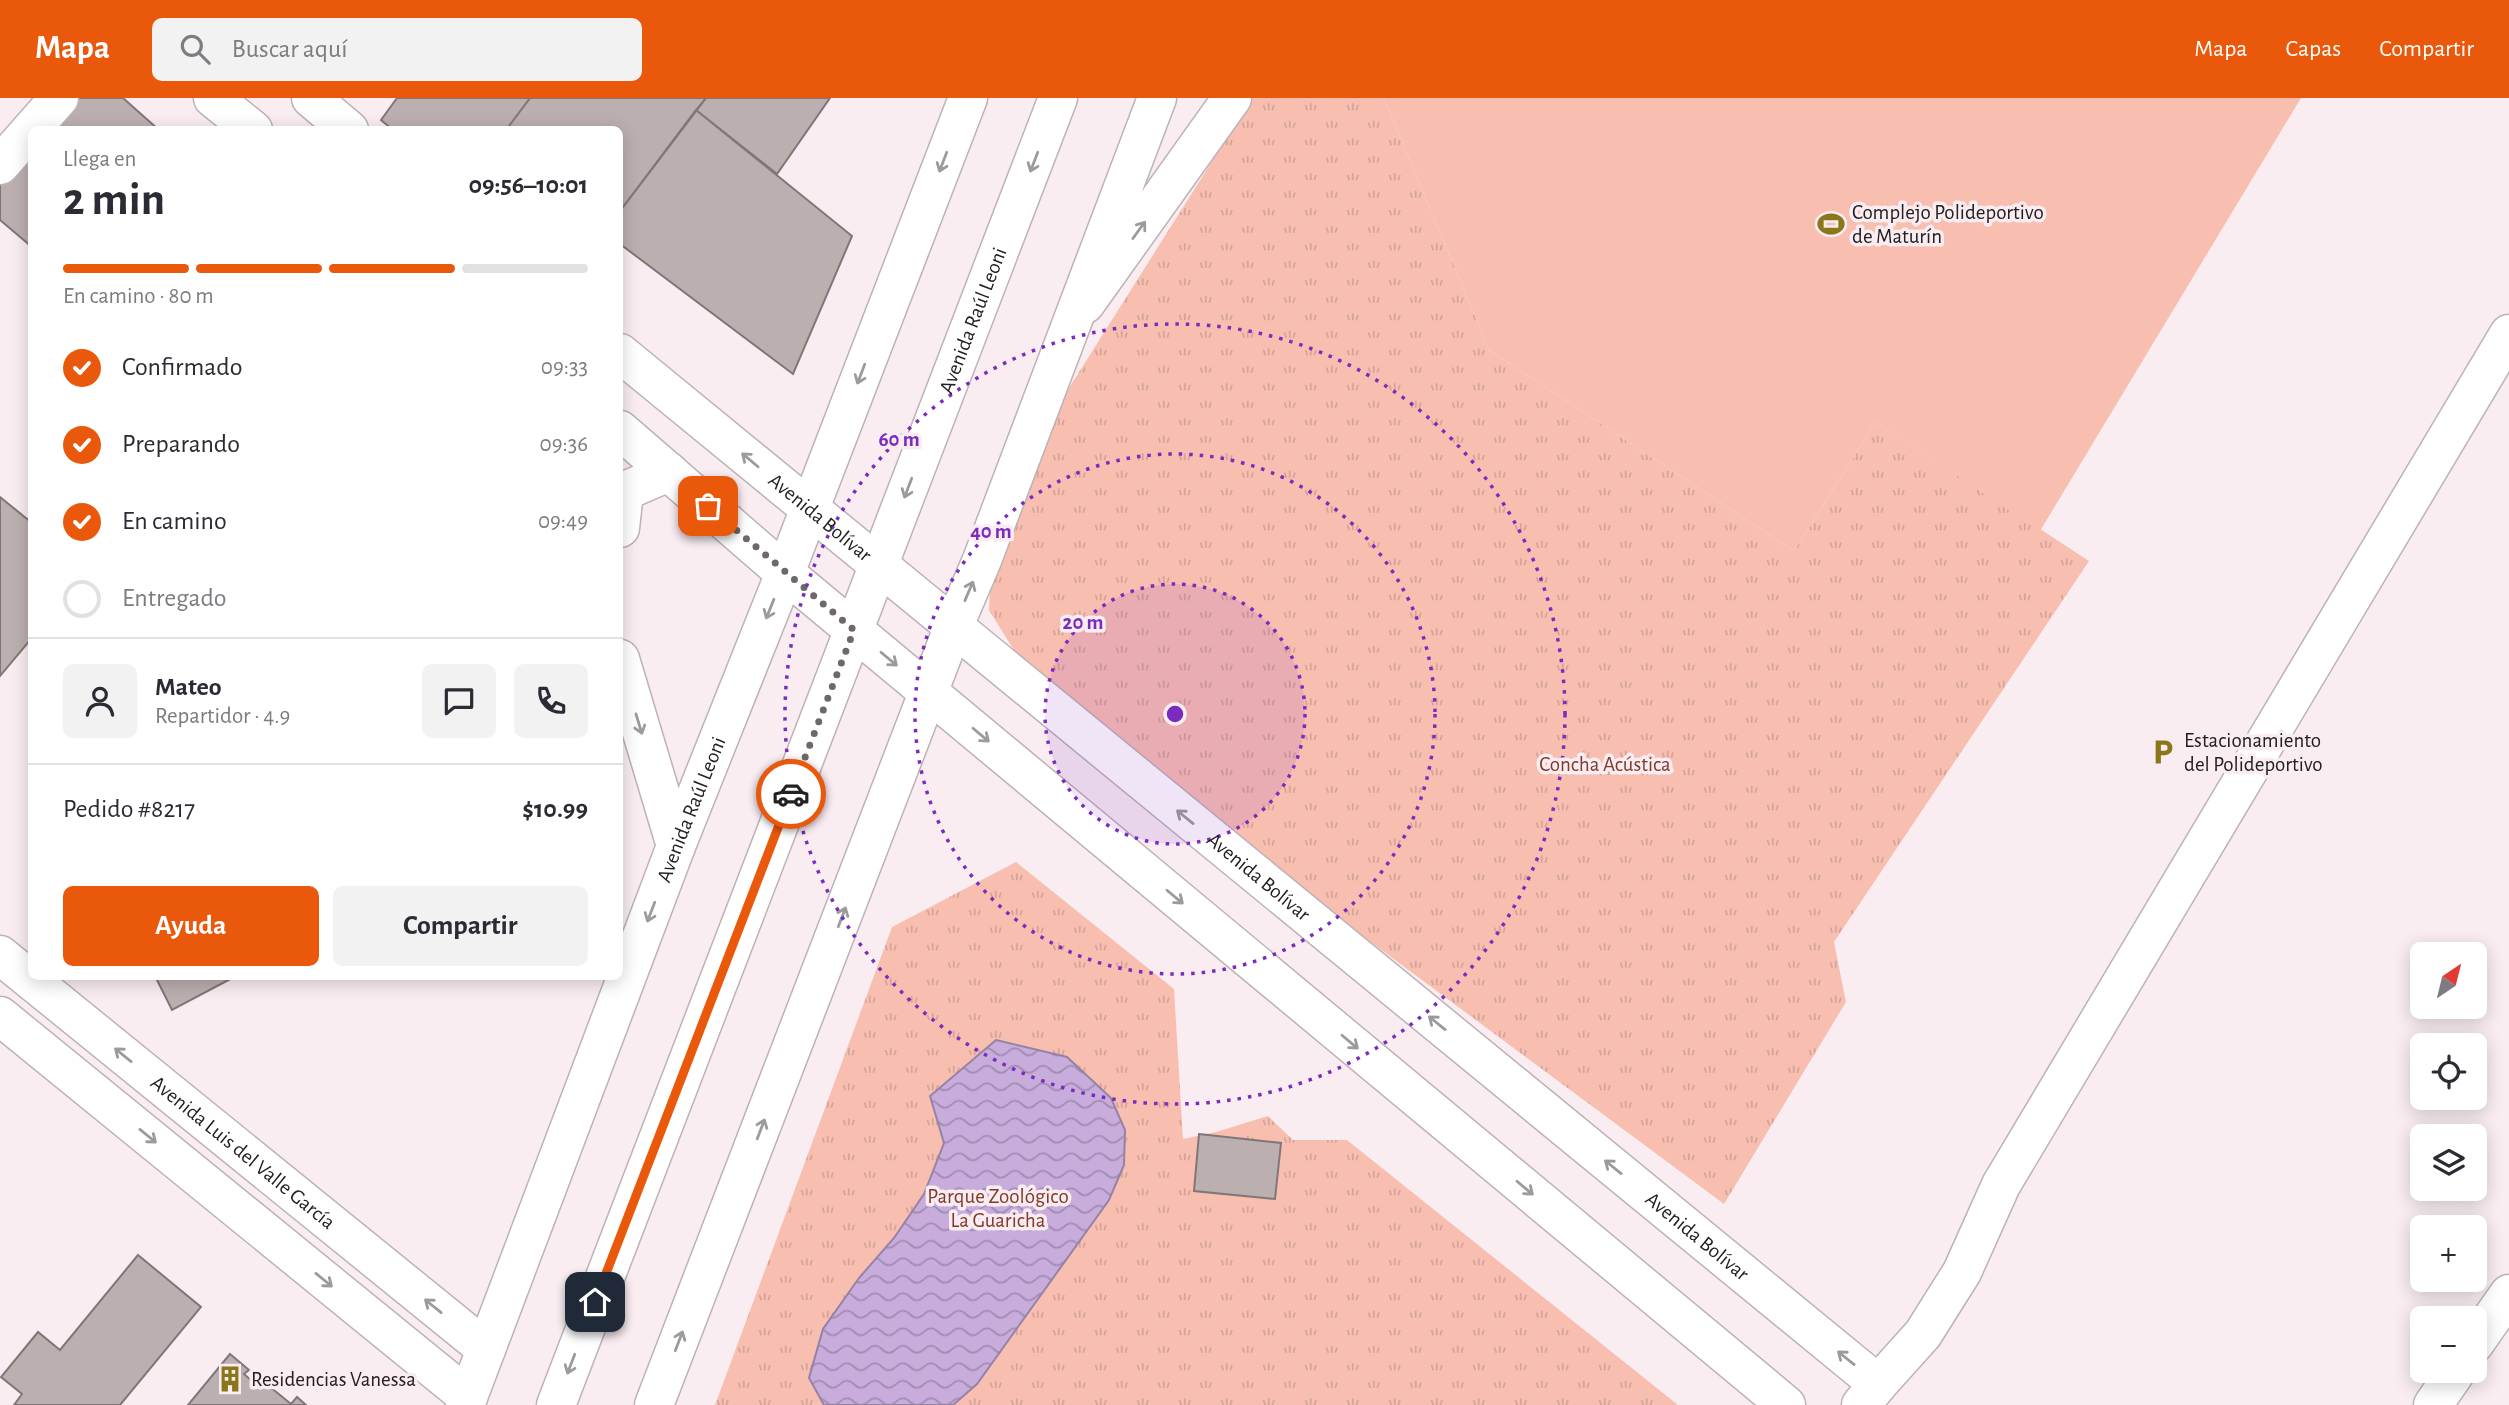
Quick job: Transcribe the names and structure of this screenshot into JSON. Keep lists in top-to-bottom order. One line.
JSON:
{"streets":{"main road":["Avenida Raúl Leoni","Avenida Bolívar","Avenida Luis del Valle García"]},"crossings":[["Avenida Raúl Leoni","Avenida Bolívar"],["Avenida Raúl Leoni","Avenida Luis del Valle García"]],"parks":["Concha Acústica","Parque Zoológico La Guaricha"],"places":{"sports":["Complejo Polideportivo de Maturín"],"parking":["Estacionamiento del Polideportivo"],"building":["Residencias Vanessa"]},"north":"top right","page":{"header":"Mapa","search":"Buscar aquí","nav":["Mapa","Capas","Compartir"],"heading":["2 min","Llega en","09:56–10:01"],"panel":["Mateo","Repartidor · 4.9","Pedido #8217","$10.99"],"bar":"En camino · 80 m","list":[["Confirmado","09:33"],["Preparando","09:36"],["En camino","09:49"],"Entregado"],"buttons":["Ayuda","Compartir"],"map_buttons":["+","−"]},"rings":["60 m","40 m","20 m"]}
